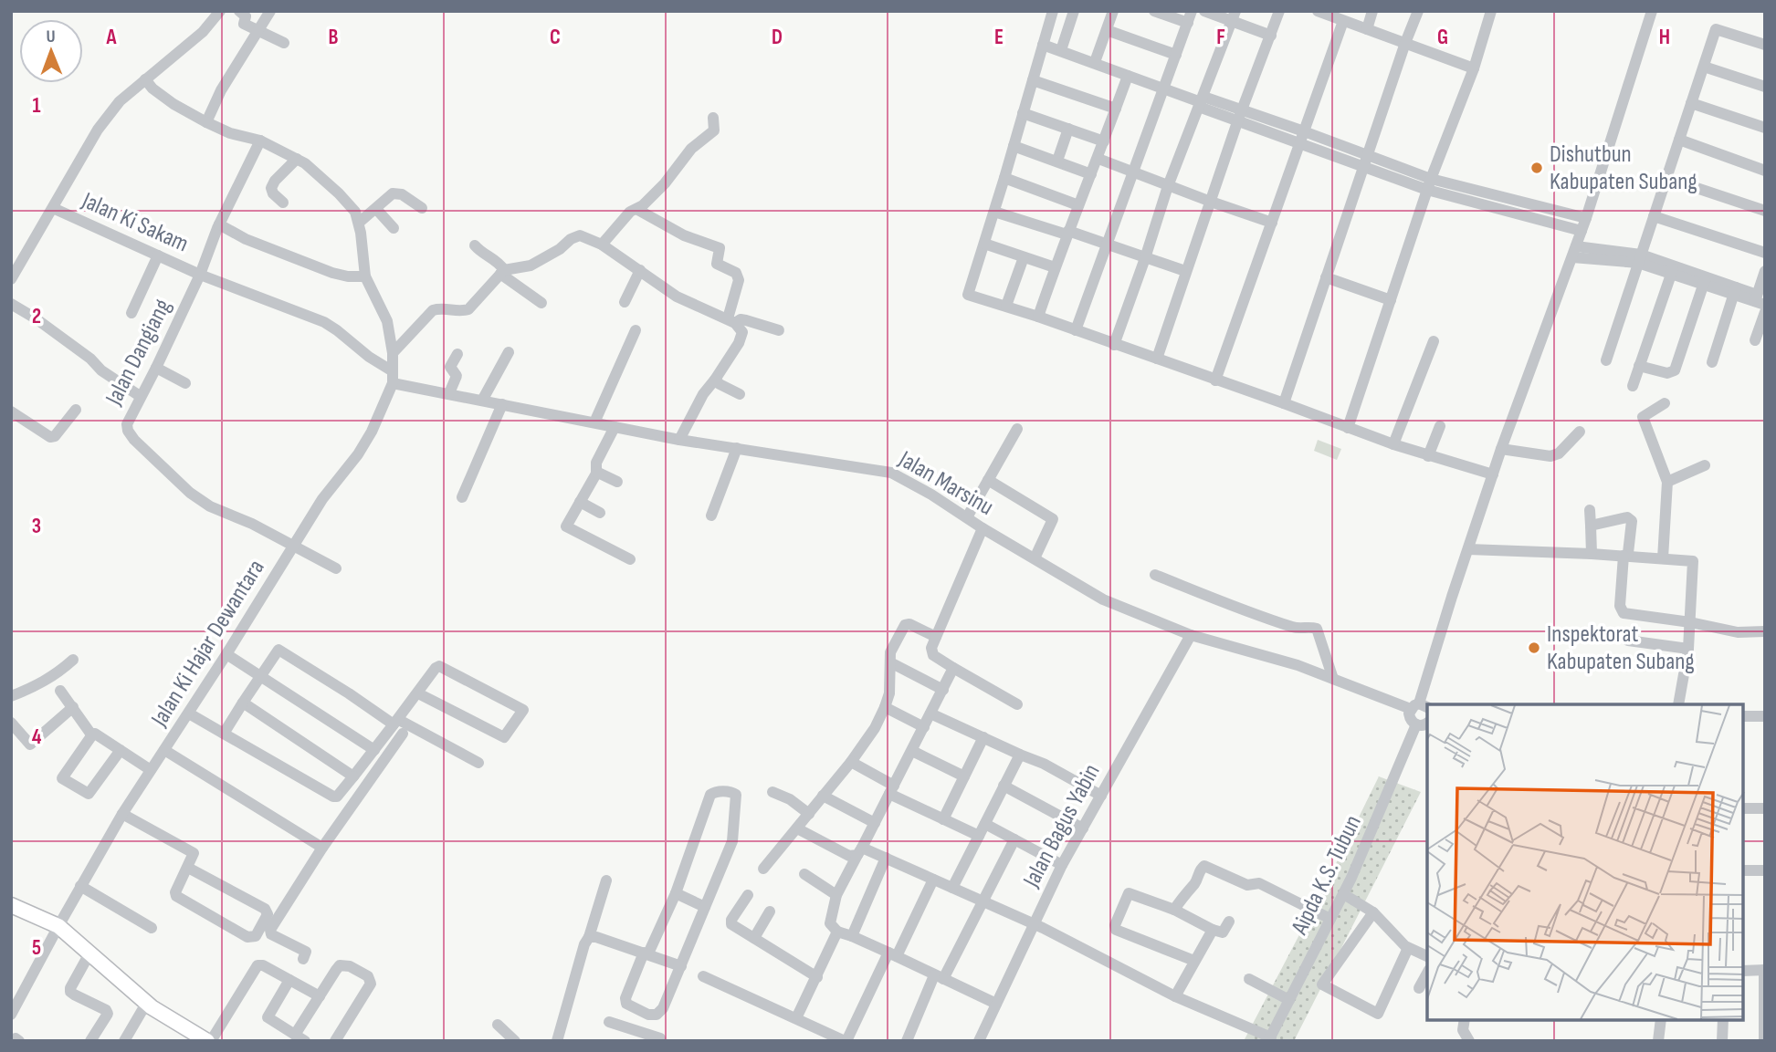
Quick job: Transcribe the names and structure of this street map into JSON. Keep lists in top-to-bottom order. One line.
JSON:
{"streets":{"street":["Jalan Ki Sakam","Jalan Dangiang","Jalan Marsinu","Jalan Ki Hajar Dewantara","Jalan Bagus Yabin","Aipda K.S. Tubun"]},"crossings":[["Jalan Ki Sakam","Jalan Dangiang"],["Jalan Dangiang","Jalan Ki Hajar Dewantara"],["Jalan Marsinu","Jalan Ki Hajar Dewantara"],["Jalan Marsinu","Jalan Bagus Yabin"]],"places":["Dishutbun Kabupaten Subang","Inspektorat Kabupaten Subang"],"north":"top","grid":{"columns":["A","B","C","D","E","F","G","H"],"rows":["1","2","3","4","5"]}}
